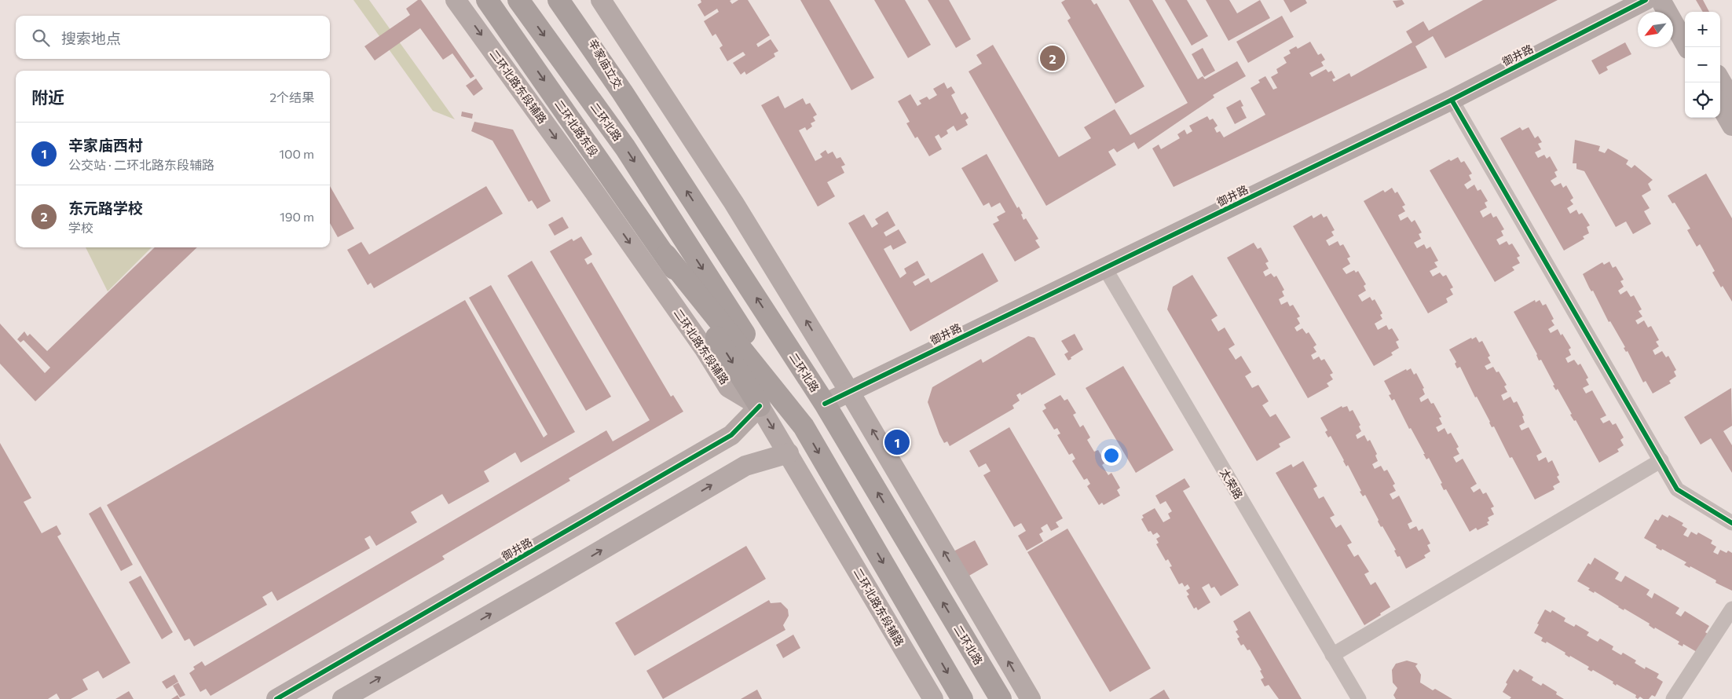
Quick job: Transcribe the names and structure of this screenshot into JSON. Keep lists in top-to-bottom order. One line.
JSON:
{"streets":{"highway":["辛家庙立交","二环北路","二环北路东段"],"street":["御井路","二环北路东段辅路","太荣路"]},"crossings":[["御井路","二环北路东段辅路"],["御井路","二环北路"],["御井路","太荣路"],["辛家庙立交","二环北路"],["二环北路","二环北路东段"]],"one_way":["二环北路东段"],"north":"bottom left","page":{"map_buttons":["+","−"],"search":"搜索地点","pins":["2","1"],"heading":["附近","2个结果"],"list":[{"mark":"1","name":"辛家庙西村","note":"公交站 · 二环北路东段辅路","value":"100 m"},{"mark":"2","name":"东元路学校","note":"学校","value":"190 m"}]}}
